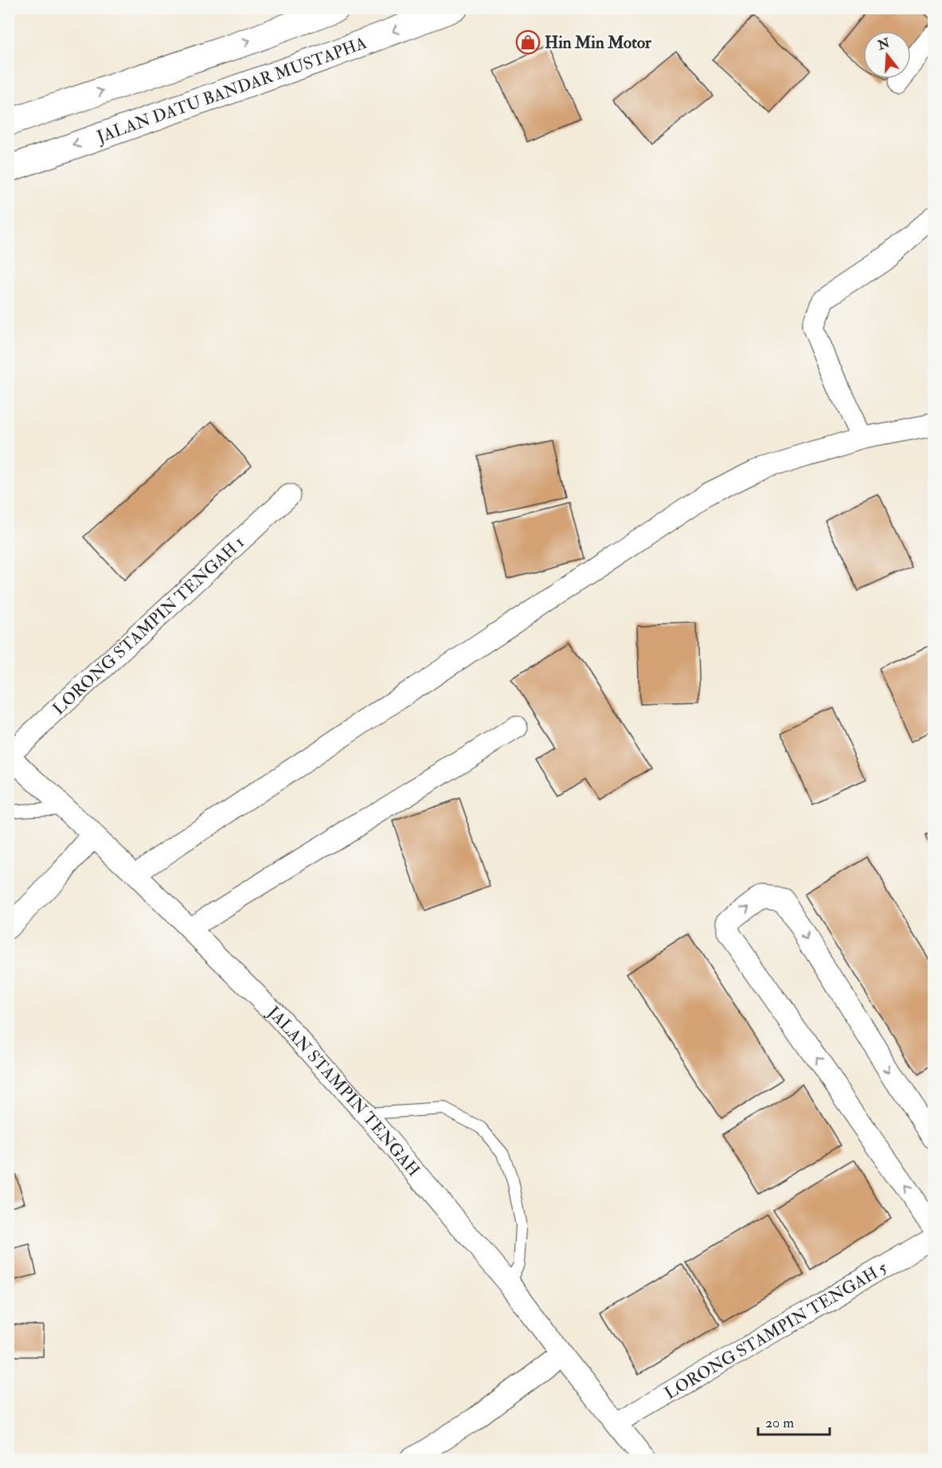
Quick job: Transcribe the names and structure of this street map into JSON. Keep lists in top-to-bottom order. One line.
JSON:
{"streets":{"highway":["JALAN DATU BANDAR MUSTAPHA"],"street":["LORONG STAMPIN TENGAH 1","JALAN STAMPIN TENGAH","LORONG STAMPIN TENGAH 5"]},"crossings":[["LORONG STAMPIN TENGAH 1","JALAN STAMPIN TENGAH"],["JALAN STAMPIN TENGAH","LORONG STAMPIN TENGAH 5"]],"places":{"shop":["Hin Min Motor"]},"scale_bar":"20 m","north":"top"}
